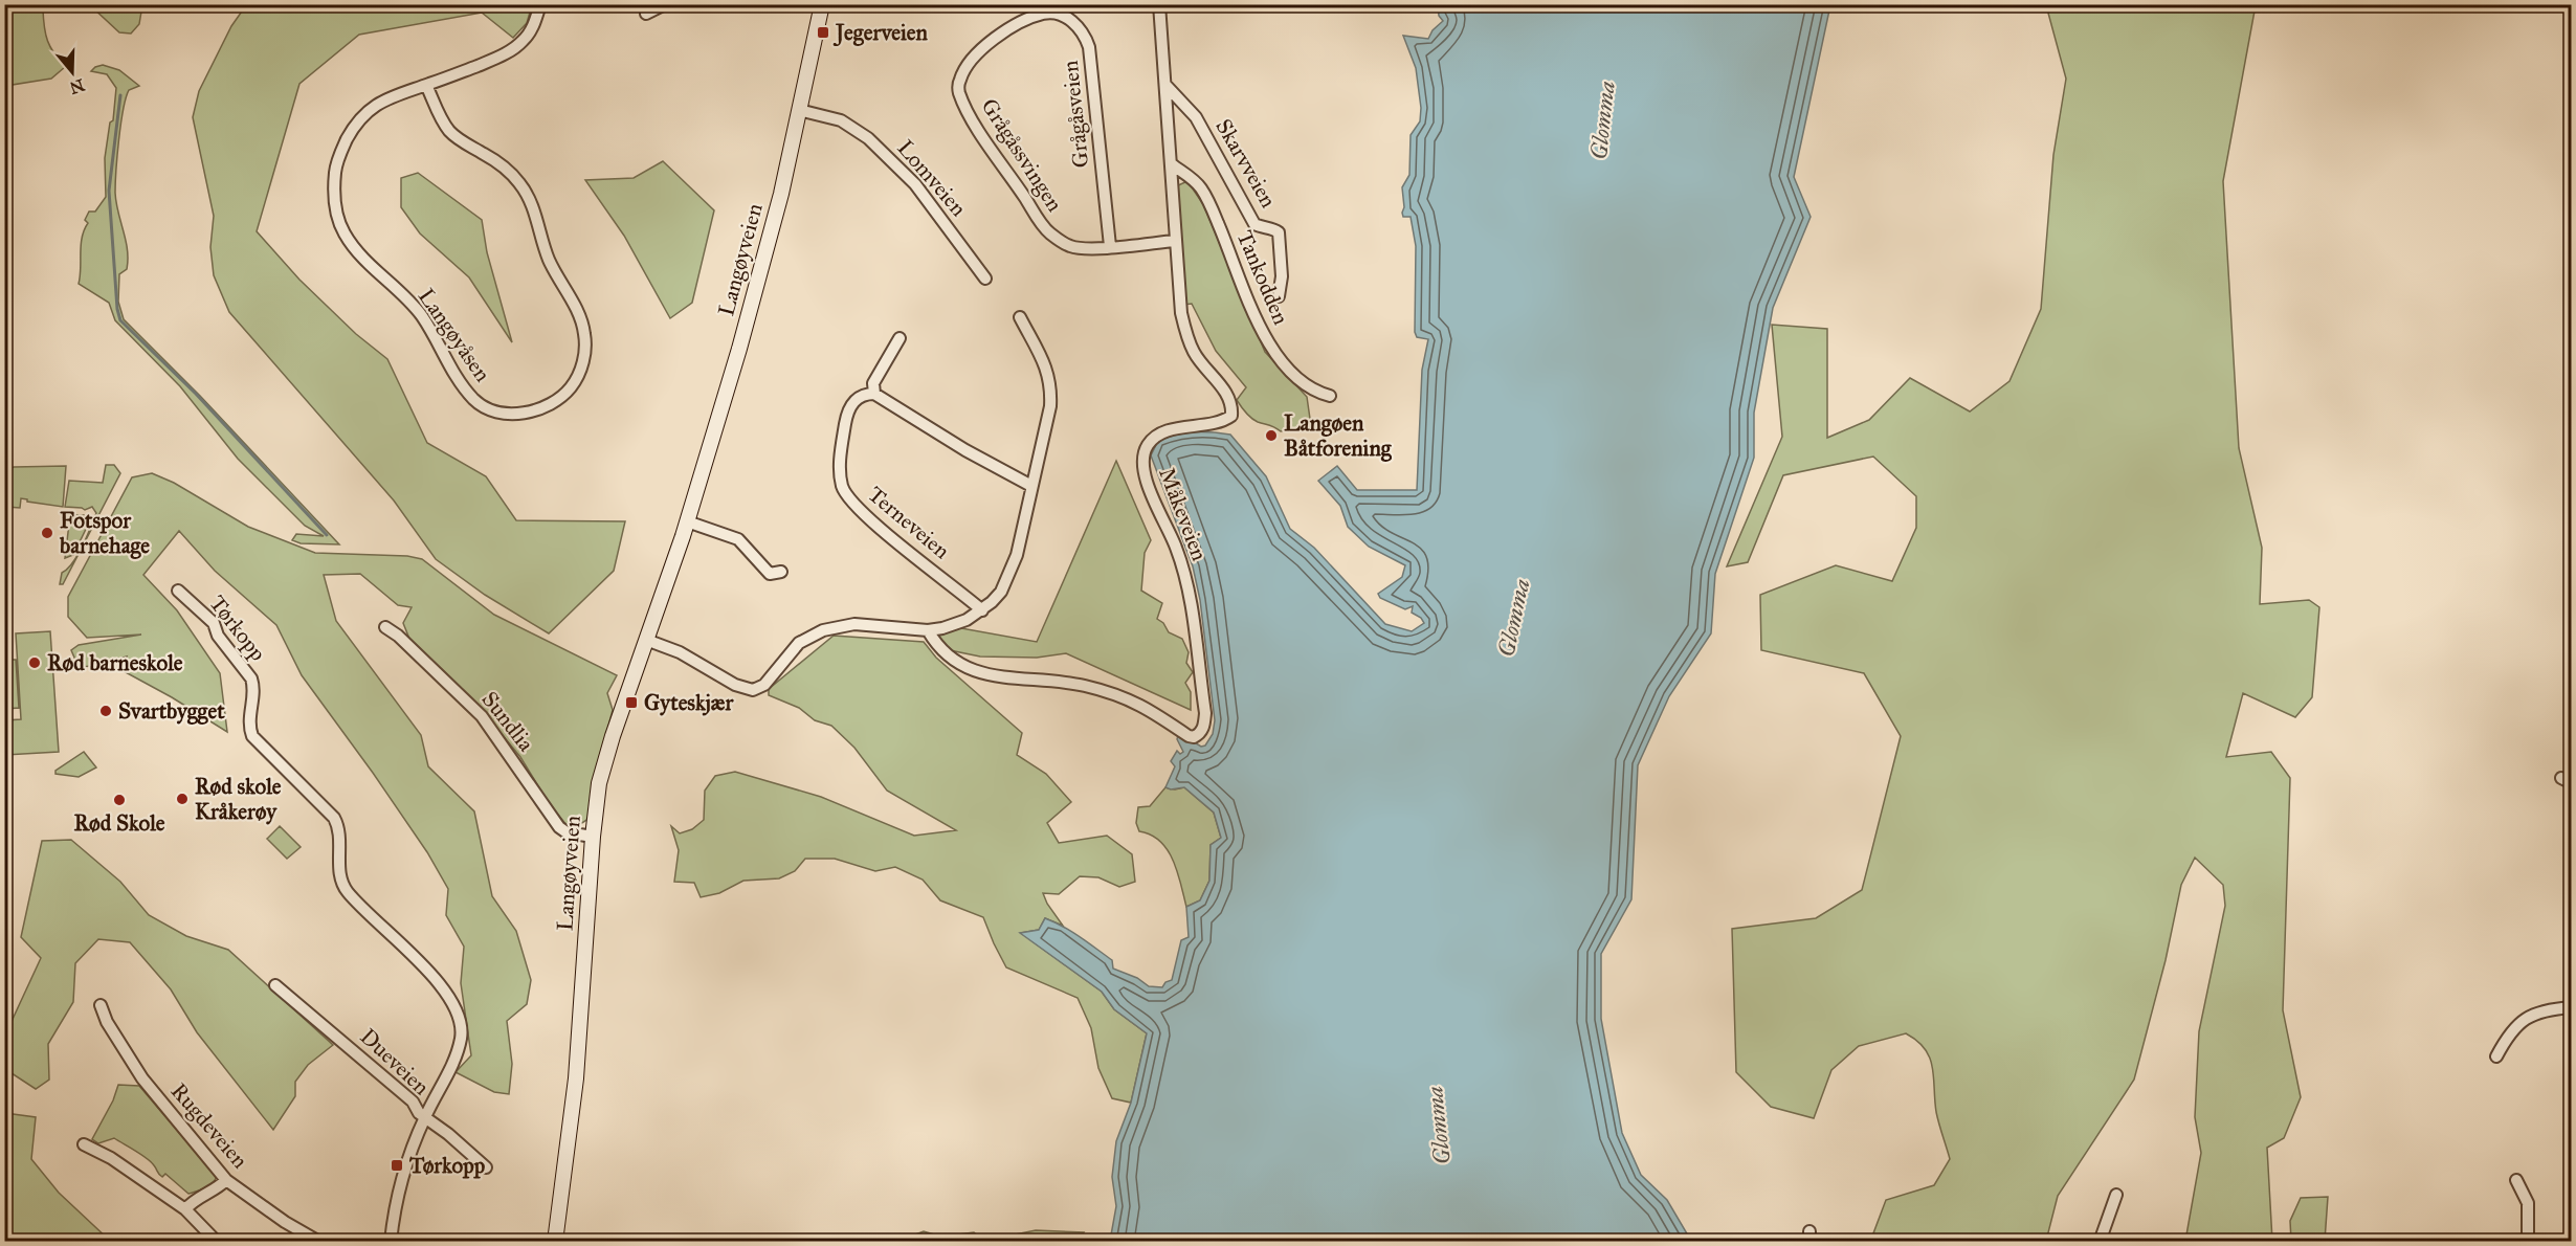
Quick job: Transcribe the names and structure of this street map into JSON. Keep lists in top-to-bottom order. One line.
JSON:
{"streets":{"main road":["Langøyveien"],"street":["Grågåsveien","Grågåssvingen","Skarvveien","Lomveien","Tankodden","Langøyåsen","Måkeveien","Terneveien","Tørkopp","Sundlia","Dueveien","Rugdeveien"]},"crossings":[["Grågåsveien","Grågåssvingen"],["Grågåssvingen","Måkeveien"],["Skarvveien","Måkeveien"],["Lomveien","Langøyveien"],["Langøyveien","Sundlia"],["Tankodden","Måkeveien"],["Tørkopp","Dueveien"]],"water":["Glomma"],"places":{"transit":["Jegerveien","Gyteskjær","Tørkopp"],"other":["Langøen Båtforening","Fotspor barnehage","Rød barneskole","Svartbygget","Rød skole Kråkerøy","Rød Skole"]},"north":"bottom"}
